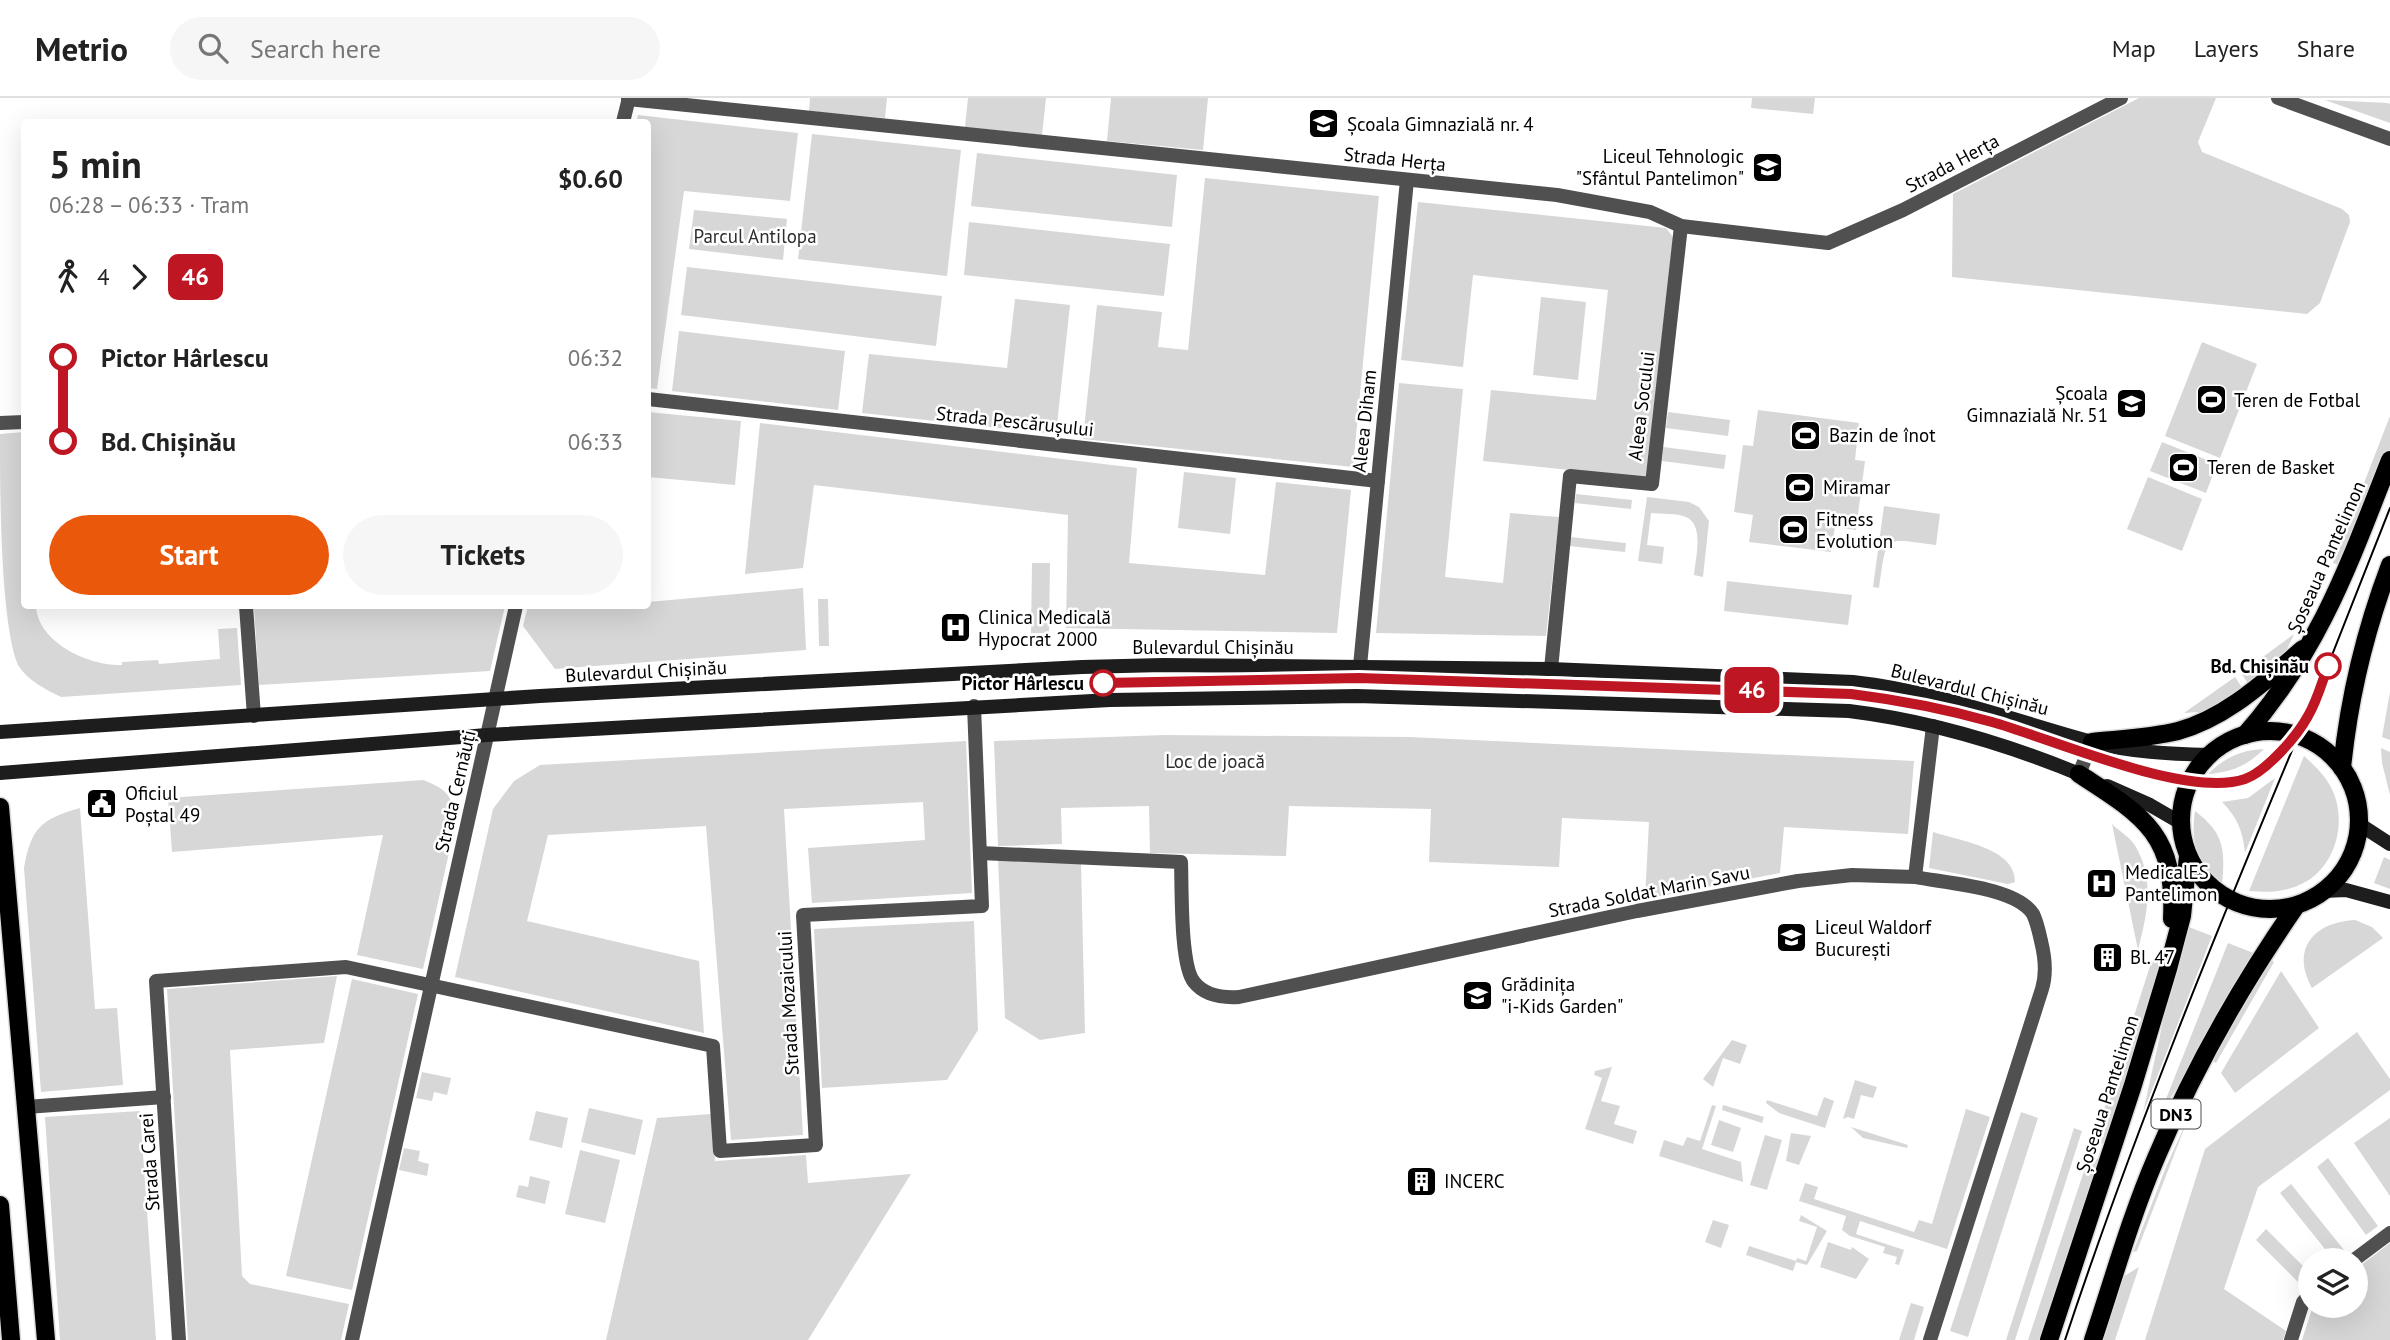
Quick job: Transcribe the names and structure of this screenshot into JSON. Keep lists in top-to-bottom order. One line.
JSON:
{"streets":{"main road":["Șoseaua Pantelimon","Bulevardul Chișinău","DN3"],"street":["Strada Herța","Aleea Socului","Strada Pescărușului","Aleea Diham","Strada Cernăuți","Strada Soldat Marin Savu","Strada Mozaicului","Strada Carei"]},"crossings":[["Strada Herța","Aleea Socului"],["Strada Herța","Aleea Diham"],["Aleea Socului","Bulevardul Chișinău"],["Strada Pescărușului","Aleea Diham"],["Aleea Diham","Bulevardul Chișinău"],["Șoseaua Pantelimon","Bulevardul Chișinău"],["Șoseaua Pantelimon","DN3"],["Bulevardul Chișinău","Strada Cernăuți"],["Bulevardul Chișinău","DN3"],["Strada Cernăuți","Strada Mozaicului"],["Strada Cernăuți","Strada Carei"],["Strada Soldat Marin Savu","Strada Mozaicului"],["Strada Mozaicului","Strada Carei"]],"parks":["Parcul Antilopa","Loc de joacă"],"places":{"school or university":["Școala Gimnazială nr. 4","Liceul Tehnologic \"Sfântul Pantelimon\"","Școala Gimnazială Nr. 51","Liceul Waldorf București","Grădinița \"i-Kids Garden\""],"sports":["Teren de Fotbal","Bazin de înot","Teren de Basket","Miramar","Fitness Evolution"],"hospital":["Clinica Medicală Hypocrat 2000","MedicalES Pantelimon"],"other":["Bd. Chișinău","Pictor Hârlescu"],"public building":["Oficiul Poștal 49"],"building":["Bl. 47","INCERC"]},"lines":["tram line 46"],"page":{"header":"Metrio","search":"Search here","nav":["Map","Layers","Share"],"on_map":"46","heading":["5 min","06:28 – 06:33 · Tram","$0.60"],"legs":["4","46"],"list":[{"name":"Pictor Hârlescu","value":"06:32"},{"name":"Bd. Chișinău","value":"06:33"}],"buttons":["Start","Tickets"]}}
